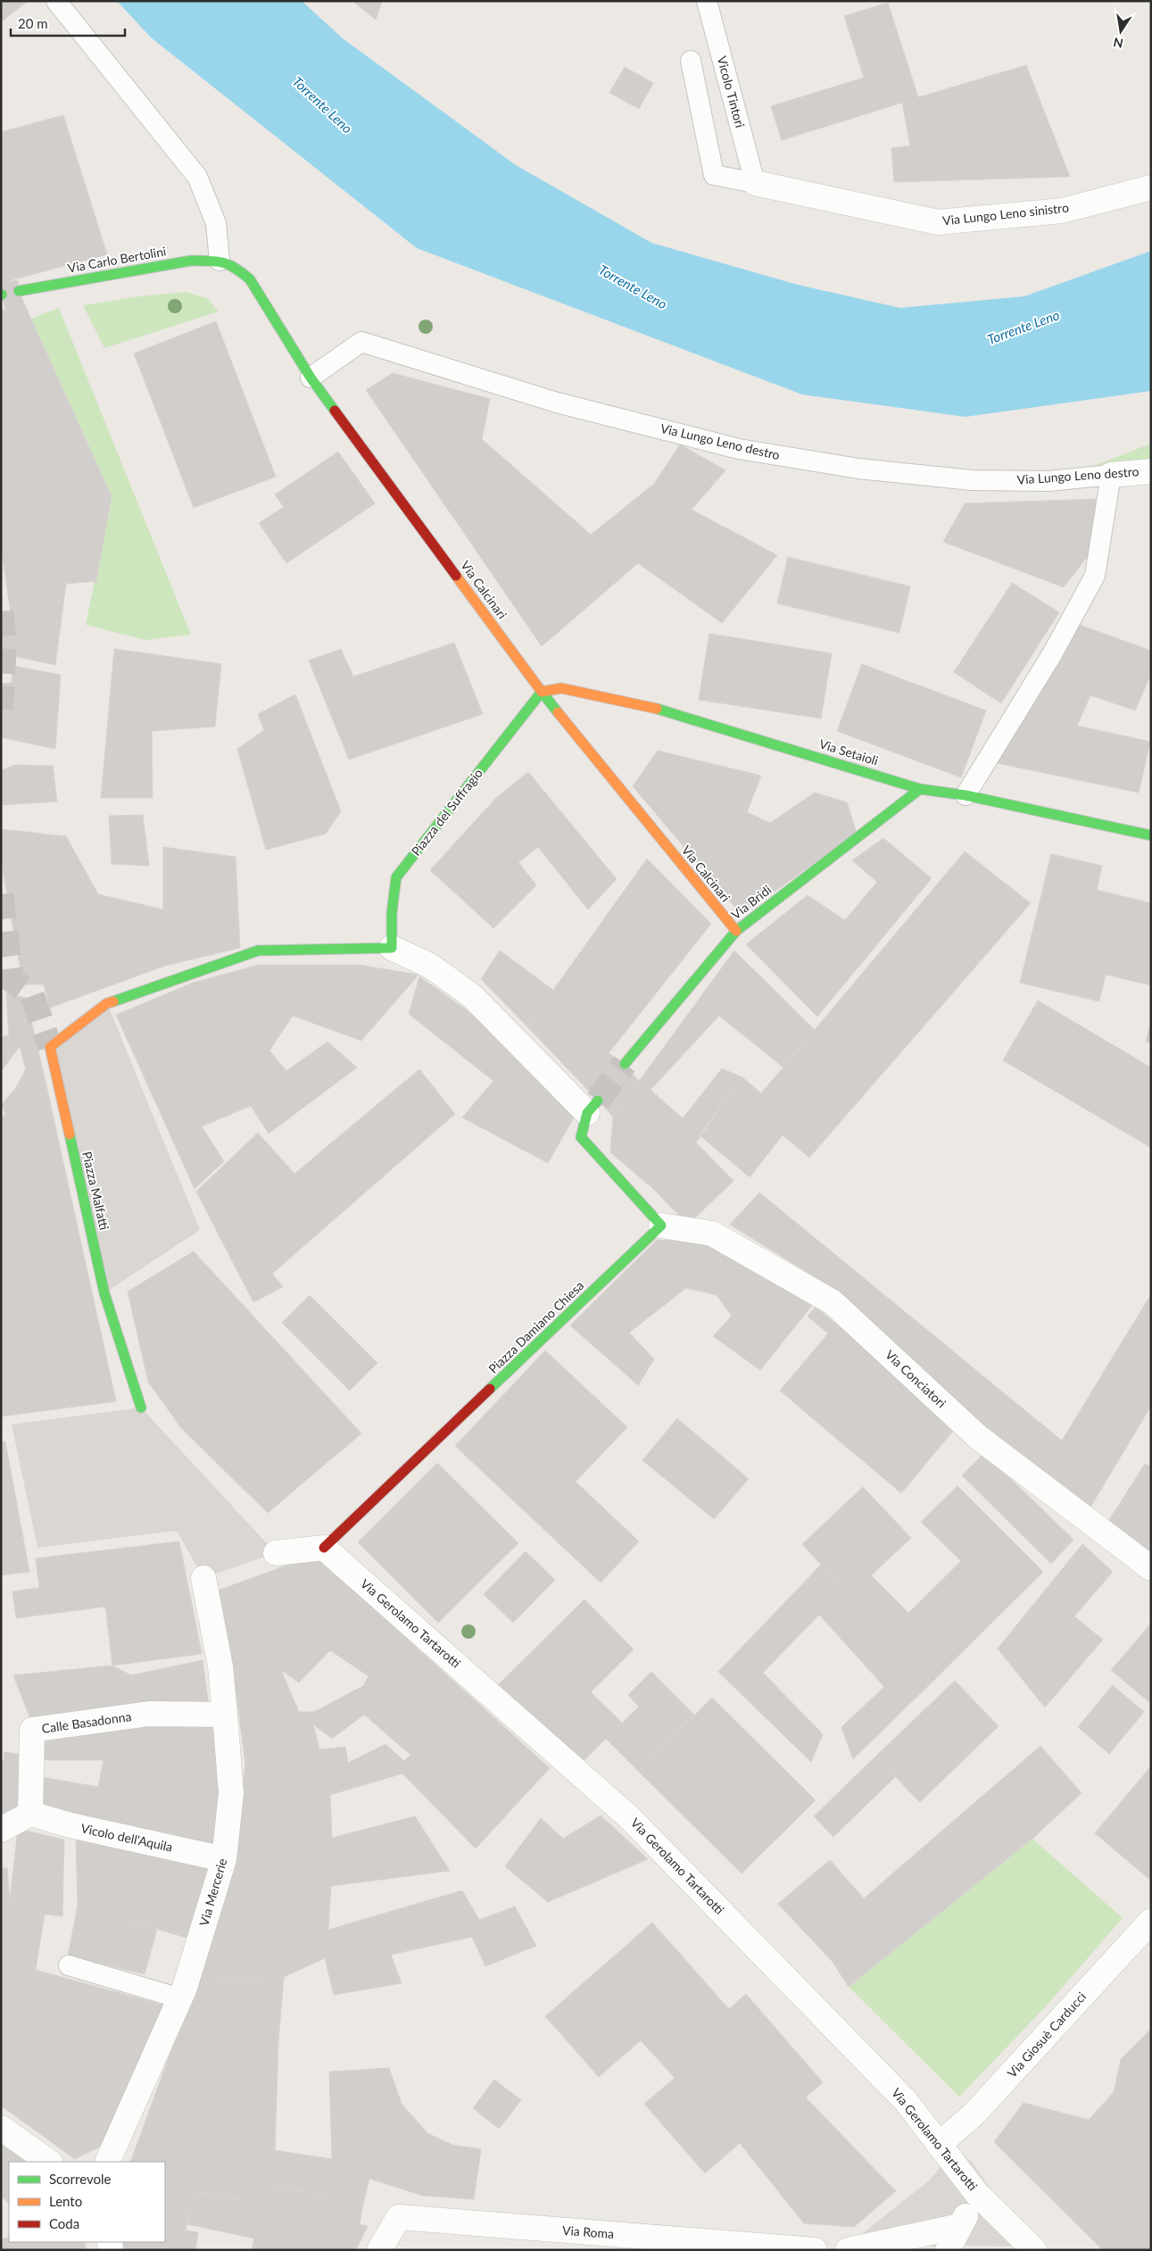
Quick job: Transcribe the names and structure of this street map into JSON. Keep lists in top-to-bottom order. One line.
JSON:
{"streets":{"street":["Via Lungo Leno sinistro","Via Carlo Bertolini","Via Lungo Leno destro","Via Calcinari","Via Setaioli","Piazza del Suffragio","Via Bridi","Piazza Malfatti","Piazza Damiano Chiesa","Via Conciatori","Via Gerolamo Tartarotti","Calle Basadonna","Vicolo dell'Aquila","Via Mercerie","Via Giosuè Carducci","Via Roma"],"lane":["Vicolo Tintori"]},"crossings":[["Vicolo Tintori","Via Lungo Leno sinistro"],["Via Carlo Bertolini","Via Calcinari"],["Via Lungo Leno destro","Via Calcinari"],["Via Calcinari","Via Setaioli"],["Via Calcinari","Piazza del Suffragio"],["Via Calcinari","Via Bridi"],["Via Setaioli","Piazza del Suffragio"],["Via Setaioli","Via Bridi"],["Piazza del Suffragio","Piazza Malfatti"],["Piazza Damiano Chiesa","Via Conciatori"],["Piazza Damiano Chiesa","Via Gerolamo Tartarotti"],["Via Gerolamo Tartarotti","Via Giosuè Carducci"],["Calle Basadonna","Vicolo dell'Aquila"],["Calle Basadonna","Via Mercerie"],["Vicolo dell'Aquila","Via Mercerie"]],"water":["Torrente Leno"],"legend":["Scorrevole","Lento","Coda"],"scale_bar":"20 m","north":"bottom"}
